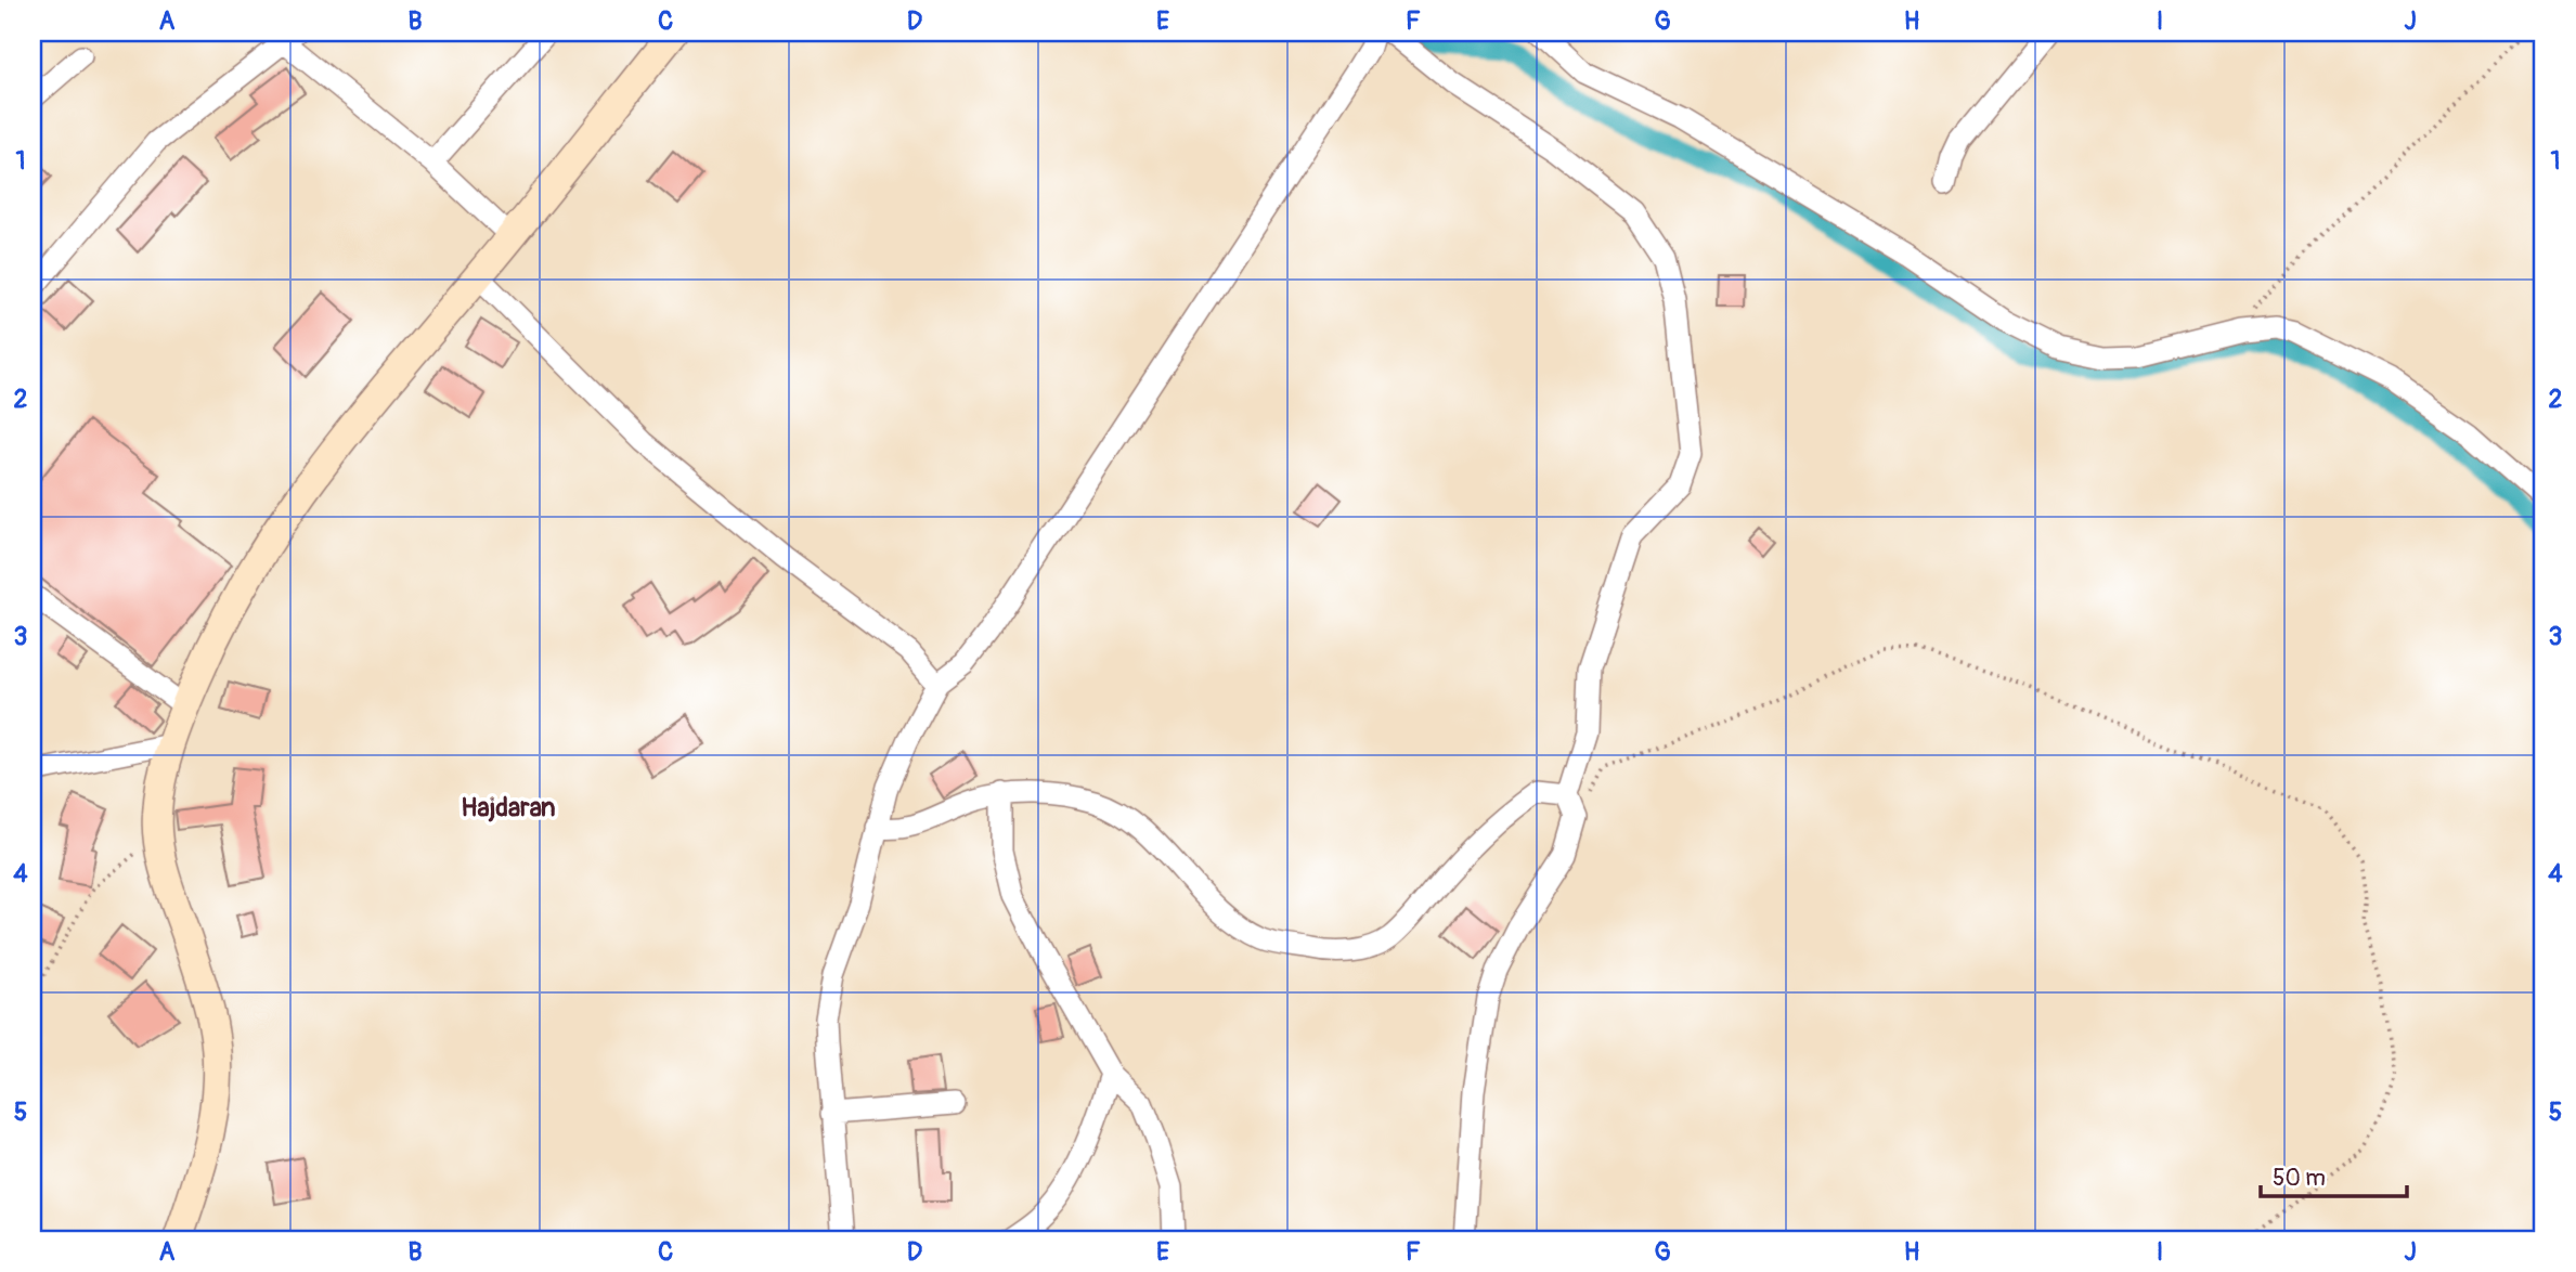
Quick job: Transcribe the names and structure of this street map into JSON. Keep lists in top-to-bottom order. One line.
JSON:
{"districts":["Hajdaran"],"scale_bar":"50 m","grid":{"columns":["A","B","C","D","E","F","G","H","I","J"],"rows":["1","2","3","4","5"]}}
